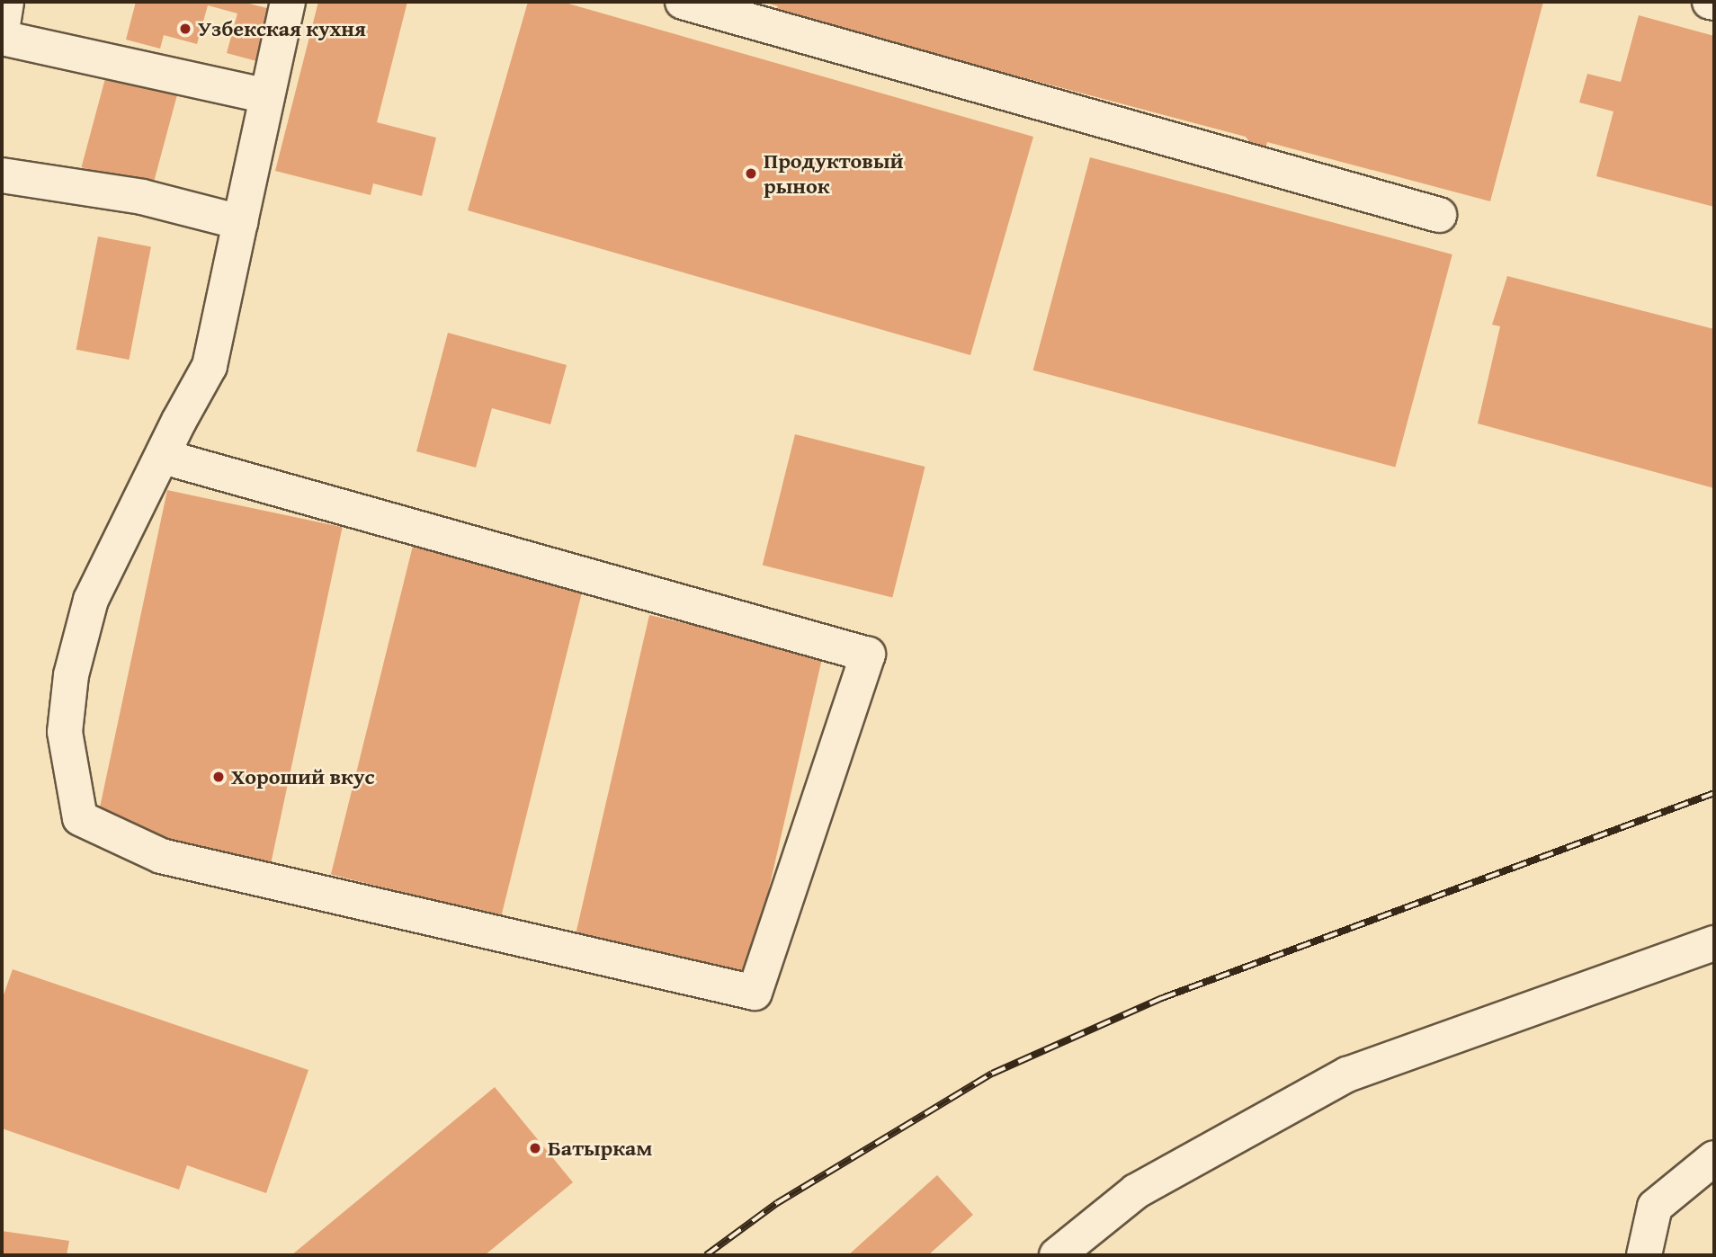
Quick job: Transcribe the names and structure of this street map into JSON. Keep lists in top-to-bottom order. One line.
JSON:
{"places":["Узбекская кухня","Продуктовый рынок","Хороший вкус","Батыркам"]}
